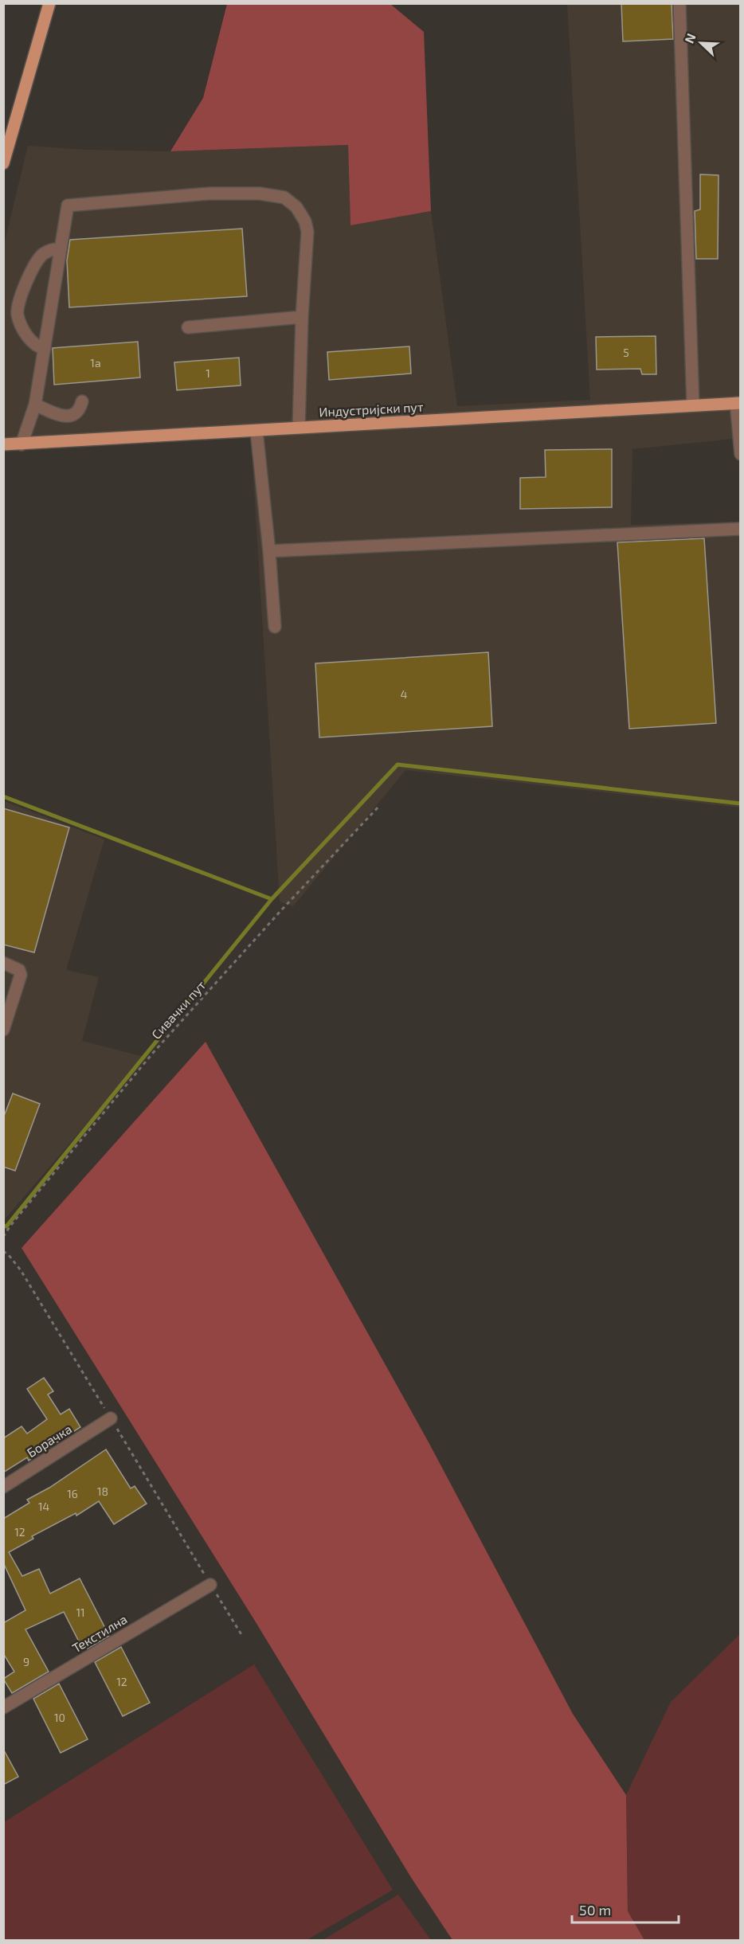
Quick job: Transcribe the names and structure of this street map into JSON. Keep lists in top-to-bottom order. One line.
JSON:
{"streets":{"main road":["Индустријски пут"],"street":["Борачка","Текстилна"],"path":["Сивачки пут"]},"house_numbers":["5","1a","1","4","18","16","14","12","11","9","12","10"],"scale_bar":"50 m","north":"top left"}
